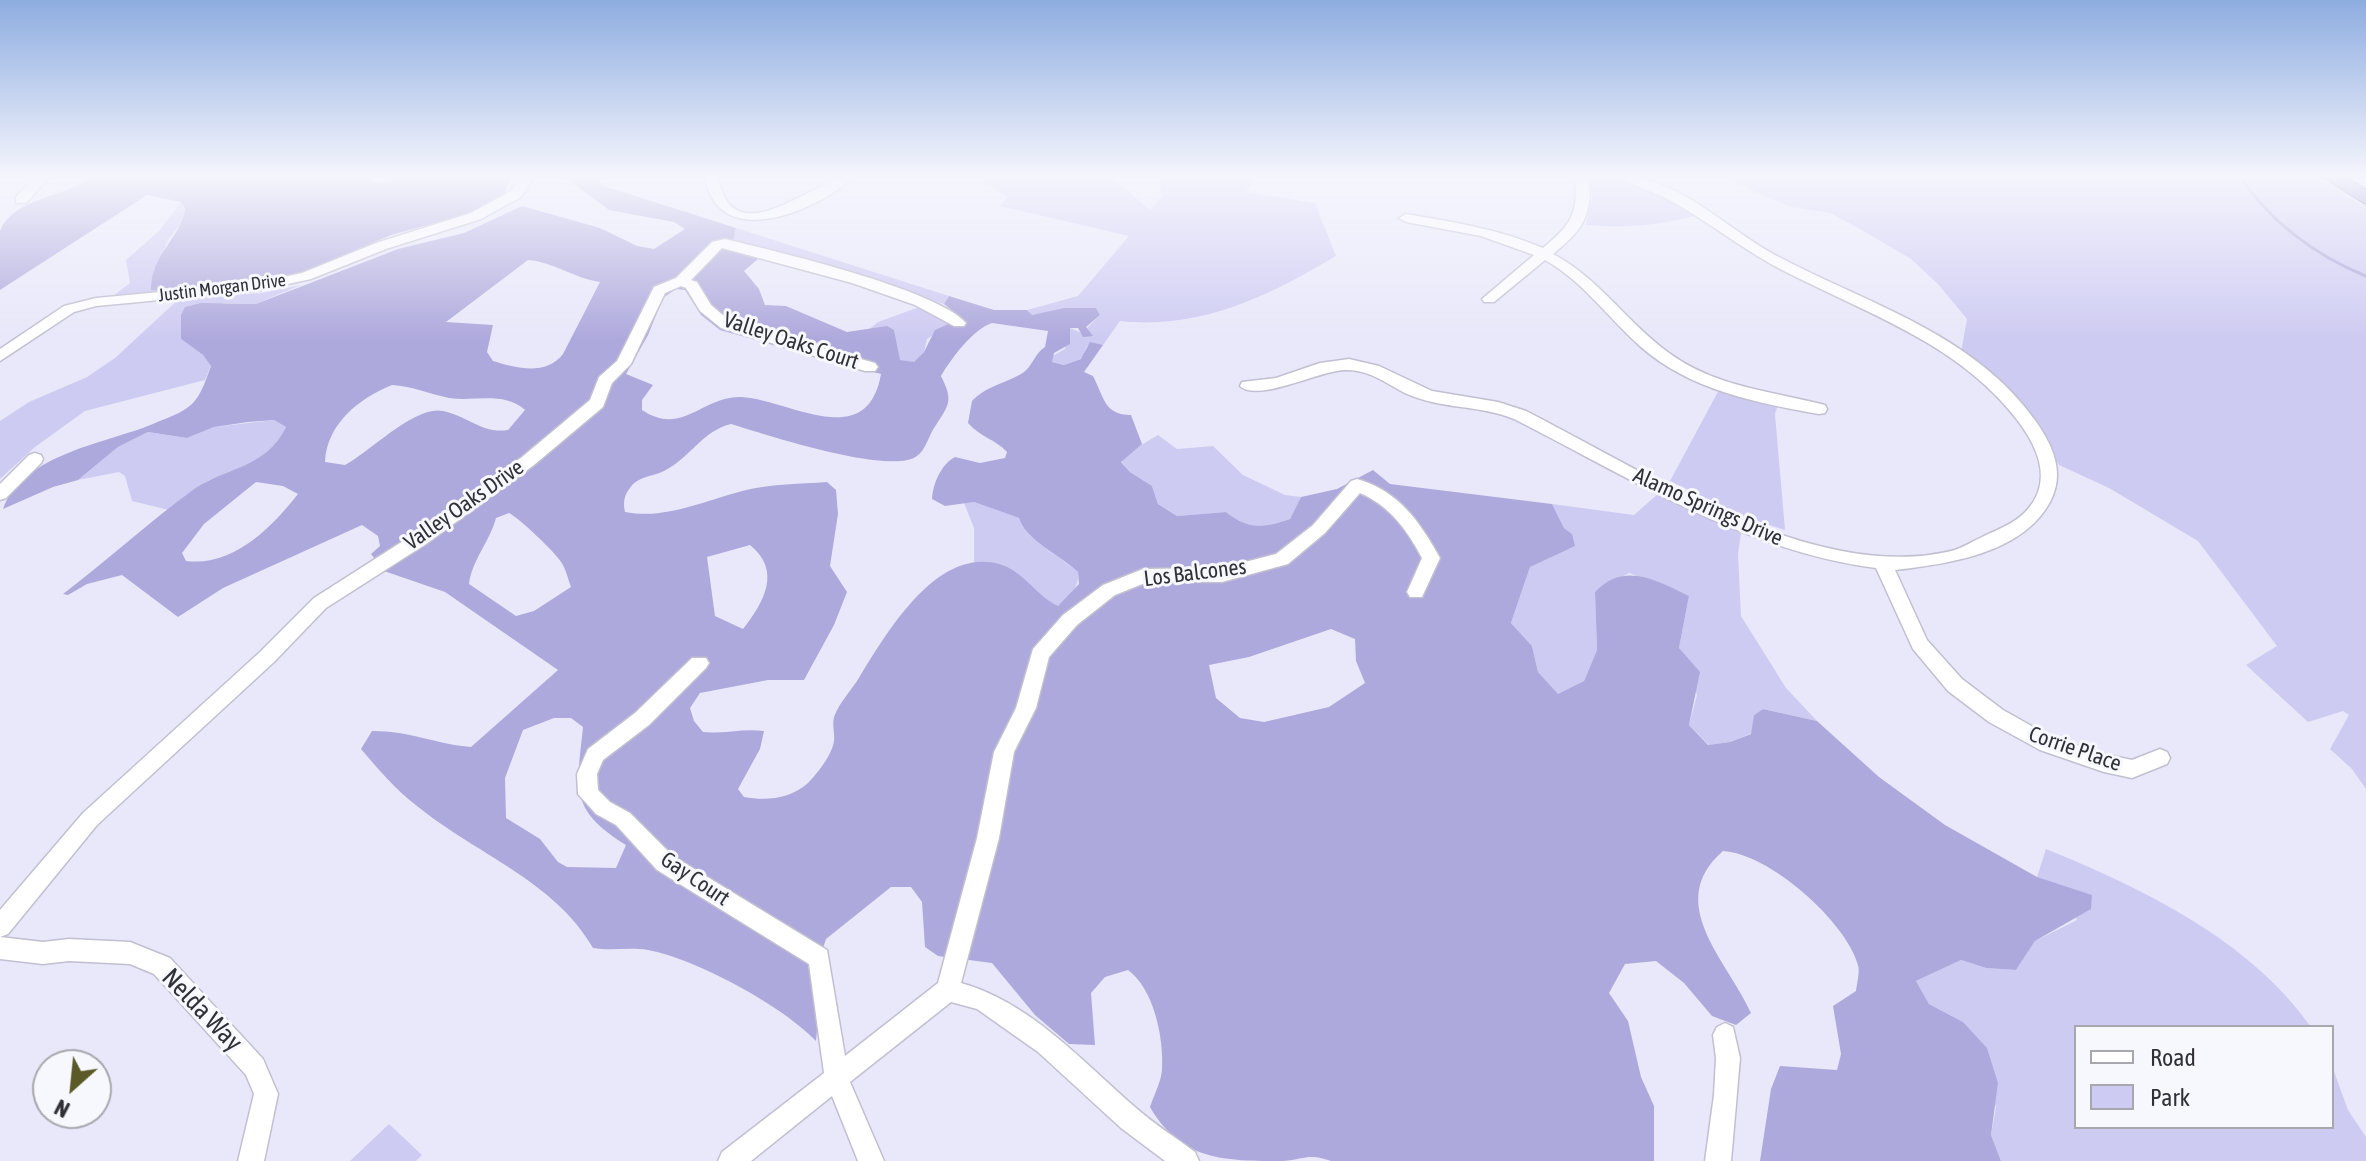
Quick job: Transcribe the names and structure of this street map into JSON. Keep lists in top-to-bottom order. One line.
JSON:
{"streets":{"street":["Justin Morgan Drive","Valley Oaks Court","Valley Oaks Drive","Alamo Springs Drive","Los Balcones","Corrie Place","Gay Court","Nelda Way"]},"crossings":[["Valley Oaks Court","Valley Oaks Drive"],["Alamo Springs Drive","Corrie Place"]],"legend":["Road","Park"],"north":"bottom left"}
